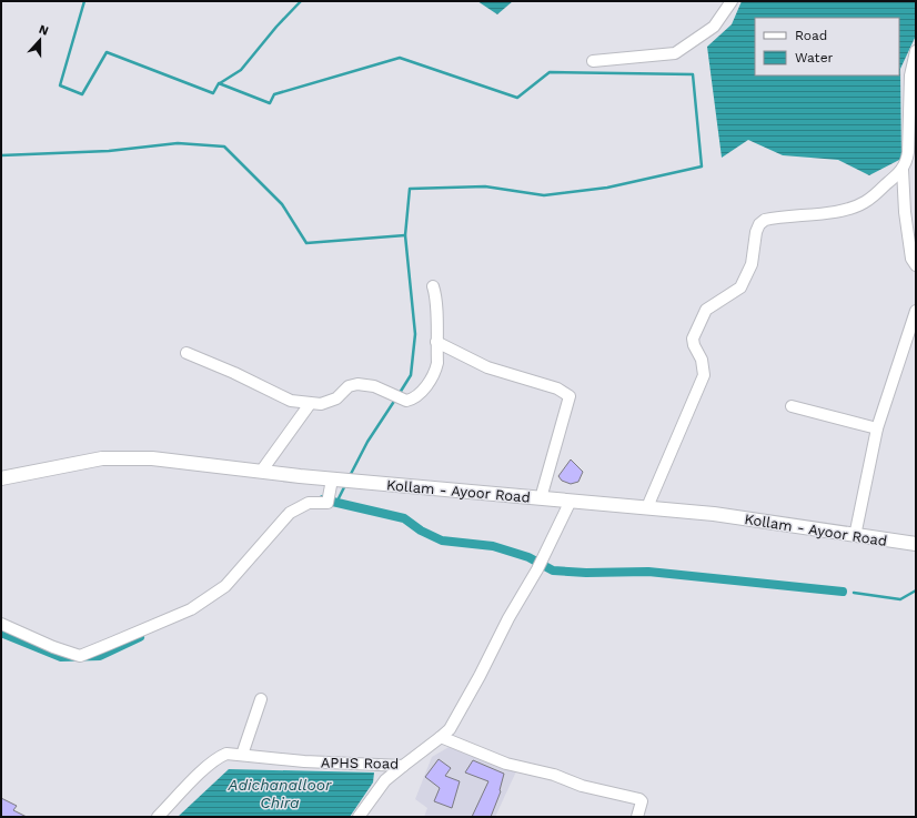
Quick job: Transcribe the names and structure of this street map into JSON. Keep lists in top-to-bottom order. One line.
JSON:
{"streets":{"main road":["Kollam - Ayoor Road"],"street":["APHS Road"]},"crossings":[["Kollam - Ayoor Road","APHS Road"]],"water":["Adichanalloor Chira"],"legend":["Road","Water"],"north":"top"}
